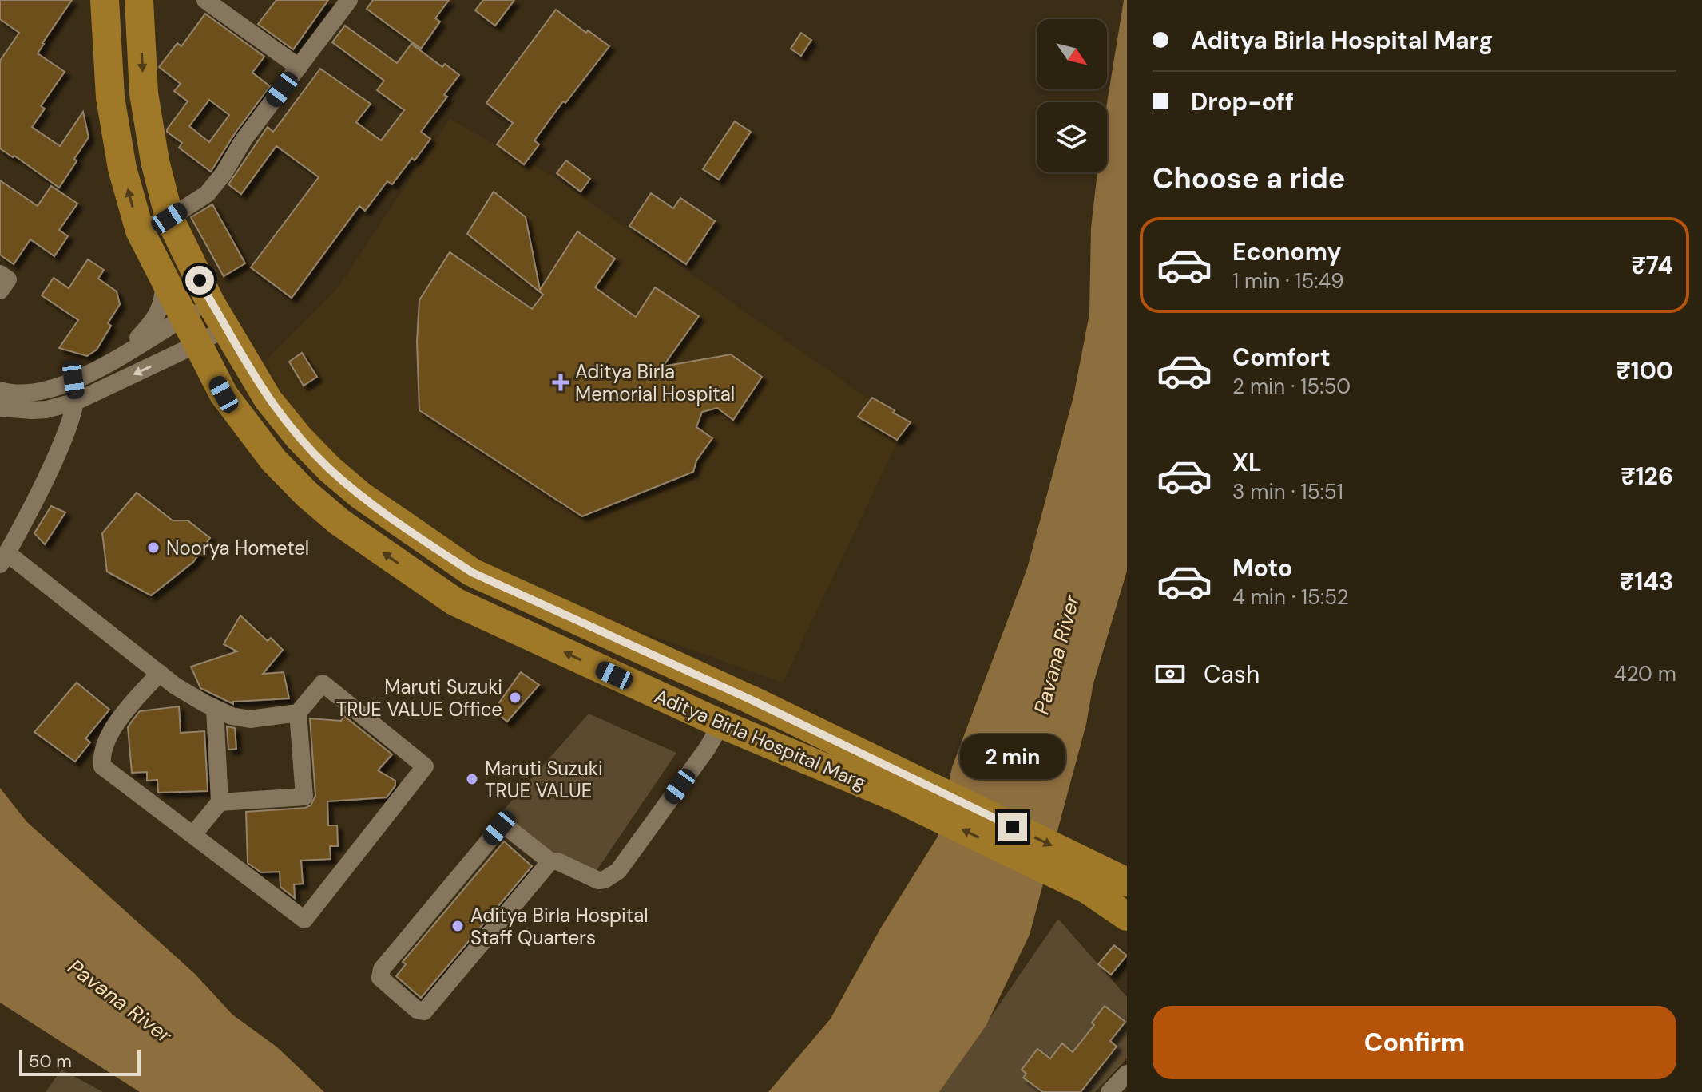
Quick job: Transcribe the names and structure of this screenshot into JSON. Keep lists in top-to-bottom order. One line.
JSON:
{"streets":{"main road":["Aditya Birla Hospital Marg"]},"water":["Pavana River"],"places":{"health":["Aditya Birla Memorial Hospital"],"other":["Noorya Hometel","Maruti Suzuki TRUE VALUE Office","Maruti Suzuki TRUE VALUE","Aditya Birla Hospital Staff Quarters"]},"scale_bar":"50 m","north":"bottom right","page":{"banner":["Aditya Birla Hospital Marg","Drop-off"],"heading":"Choose a ride","list":[{"name":"Economy","note":"1 min · 15:49","value":"₹74"},{"name":"Comfort","note":"2 min · 15:50","value":"₹100"},{"name":"XL","note":"3 min · 15:51","value":"₹126"},{"name":"Moto","note":"4 min · 15:52","value":"₹143"}],"pay":["Cash","420 m"],"bubble":"2 min","buttons":"Confirm","scale":"50 m"}}
